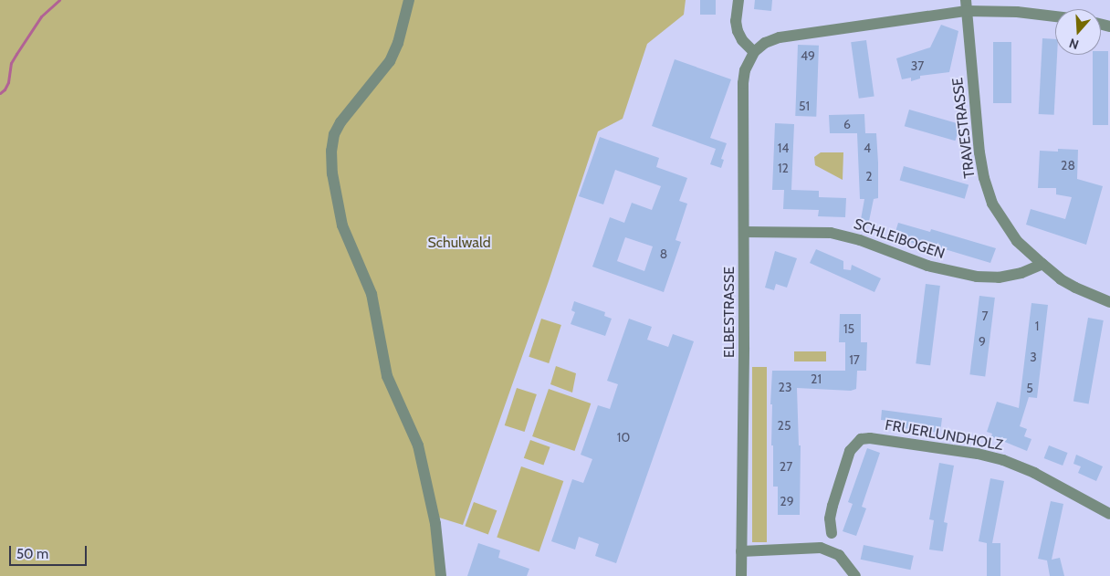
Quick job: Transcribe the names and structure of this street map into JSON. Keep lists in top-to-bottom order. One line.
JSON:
{"streets":{"street":["TRAVESTRASSE","SCHLEIBOGEN","ELBESTRASSE","FRUERLUNDHOLZ"]},"crossings":[["TRAVESTRASSE","SCHLEIBOGEN"],["SCHLEIBOGEN","ELBESTRASSE"]],"parks":["Schulwald"],"house_numbers":["49","37","51","6","14","4","28","12","2","8","7","1","15","9","3","17","21","23","5","25","10","27","29"],"scale_bar":"50 m","north":"bottom"}
